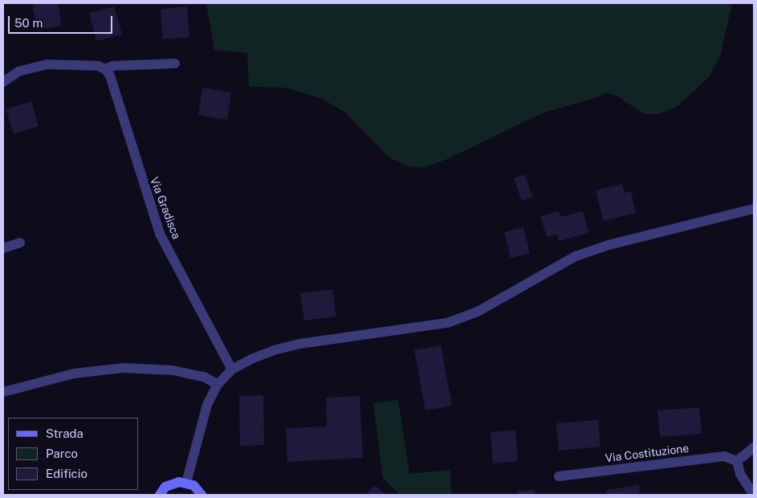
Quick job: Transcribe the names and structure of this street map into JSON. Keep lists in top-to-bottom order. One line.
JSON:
{"streets":{"street":["Via Gradisca","Via Costituzione"]},"legend":["Strada","Parco","Edificio"],"scale_bar":"50 m"}
